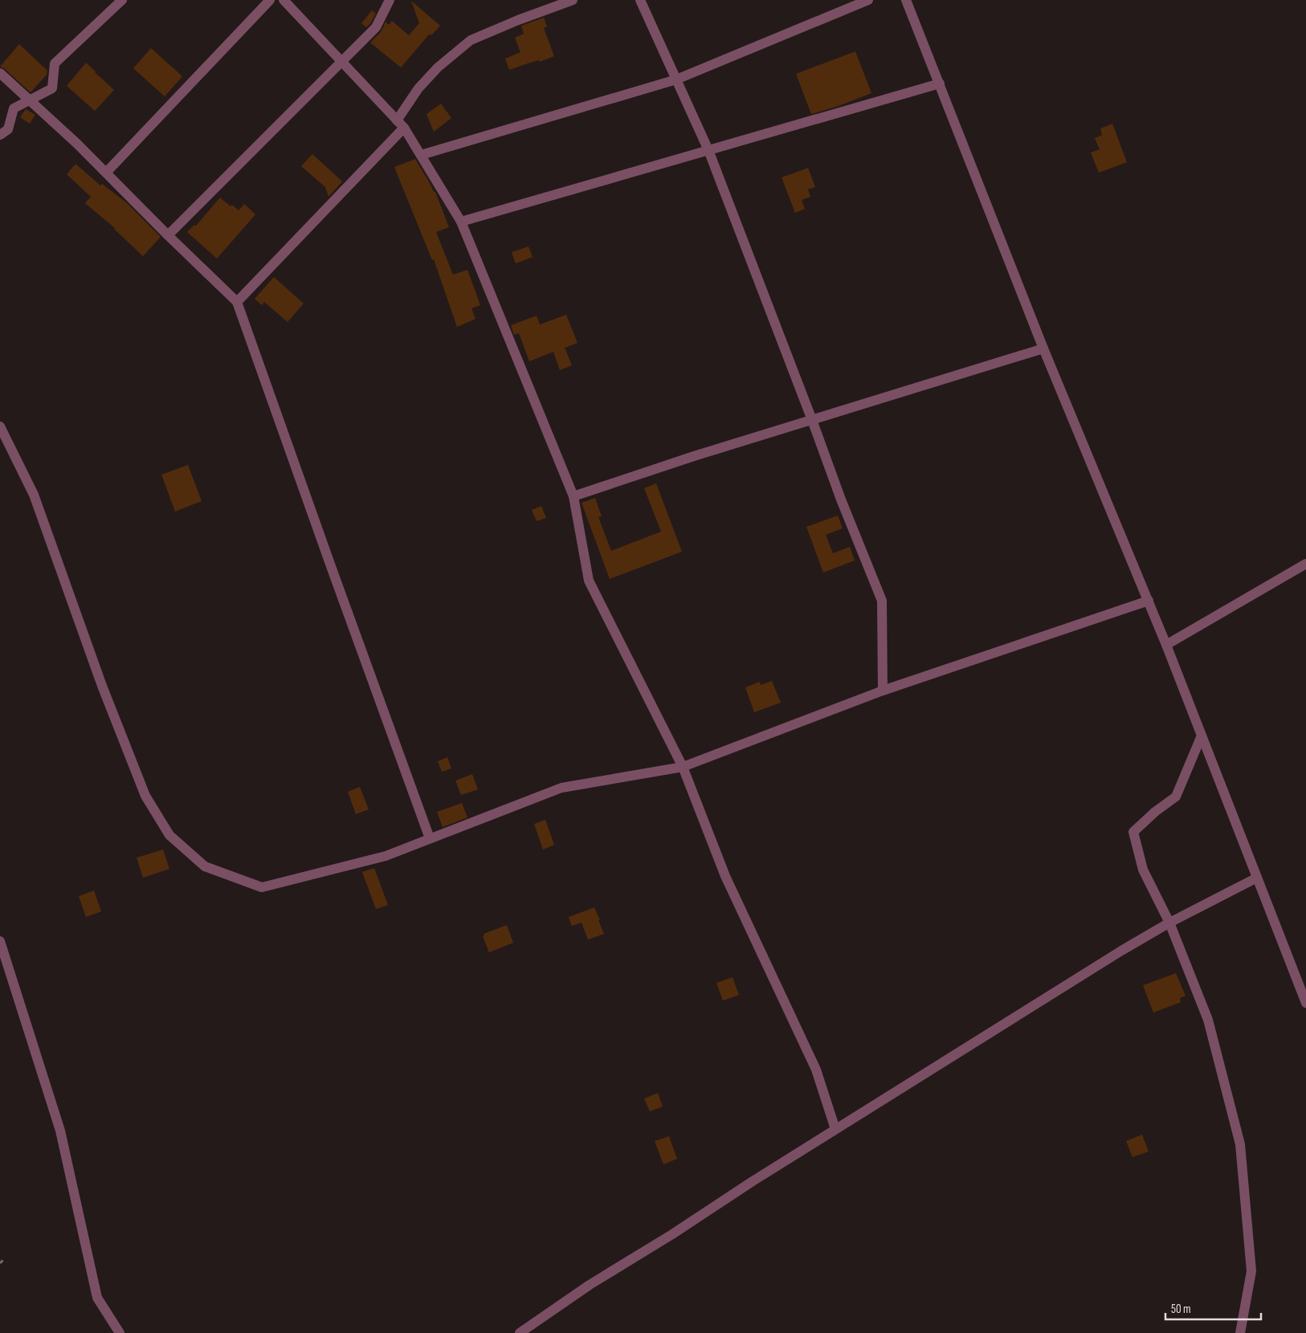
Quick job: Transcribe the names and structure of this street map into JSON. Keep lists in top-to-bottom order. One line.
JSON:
{"scale_bar":"50 m"}
